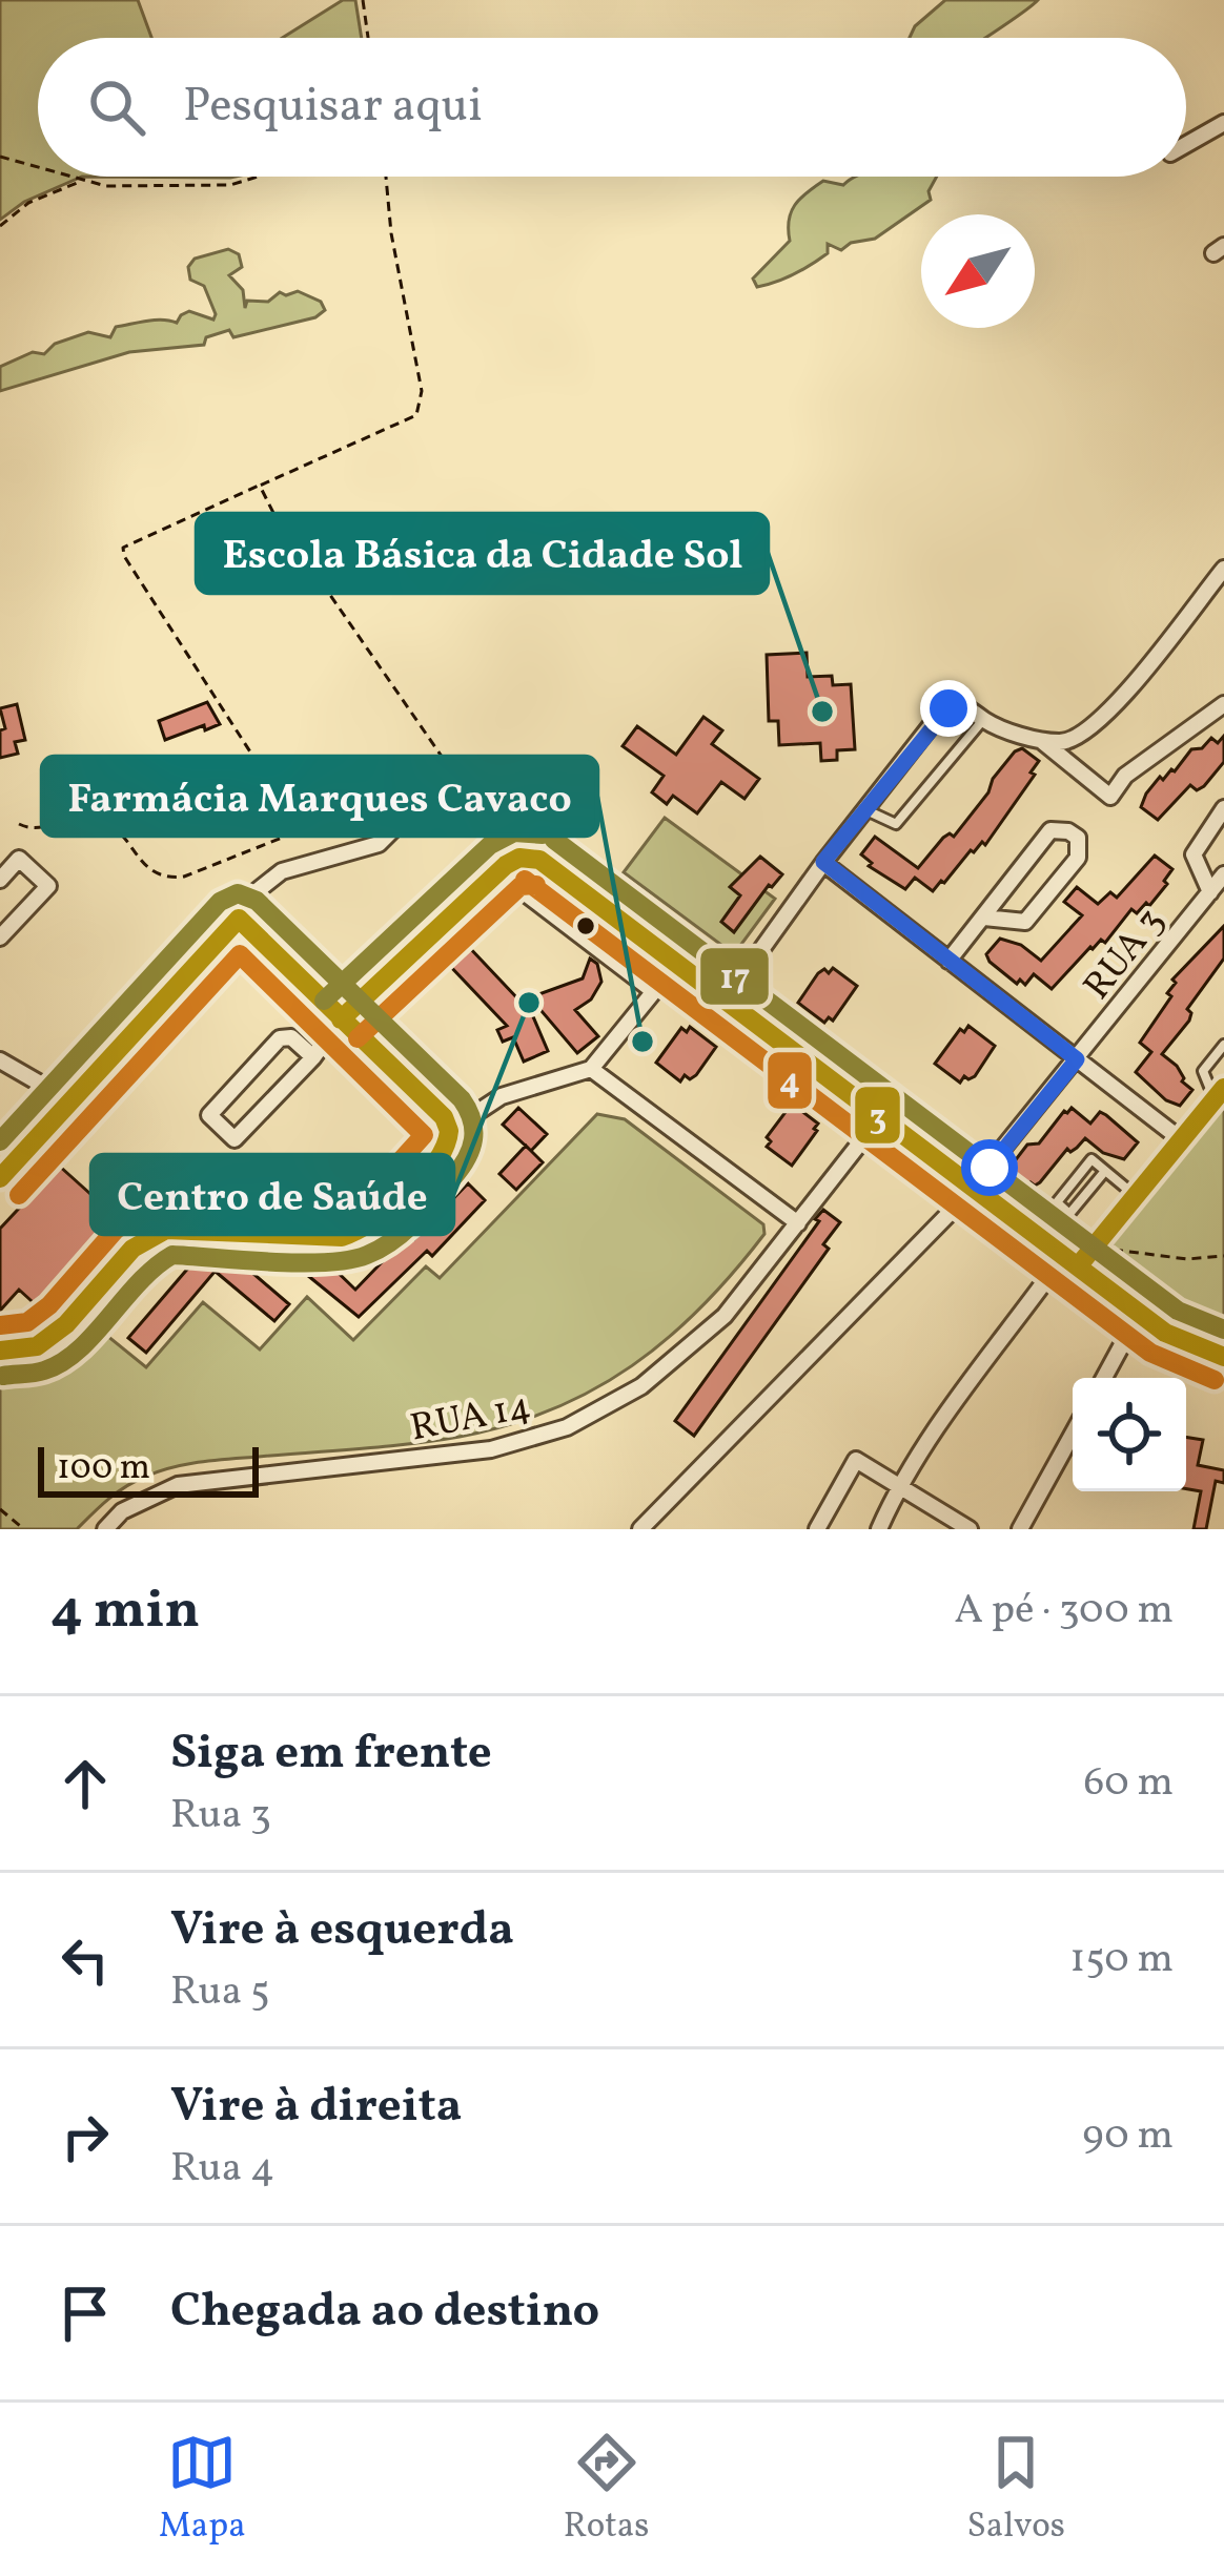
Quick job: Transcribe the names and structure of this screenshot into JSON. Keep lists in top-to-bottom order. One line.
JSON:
{"streets":{"street":["RUA 3","RUA 14"]},"places":["Escola Básica da Cidade Sol","Centro de Saúde","Farmácia Marques Cavaco"],"lines":["transit line 17","transit line 3","transit line 4"],"scale_bar":"100 m","north":"bottom left","page":{"search":"Pesquisar aqui","scale":"100 m","heading":["4 min","A pé · 300 m"],"list":[["Siga em frente","Rua 3","60 m"],["Vire à esquerda","Rua 5","150 m"],["Vire à direita","Rua 4","90 m"],"Chegada ao destino"],"nav":["Mapa","Rotas","Salvos"]}}
